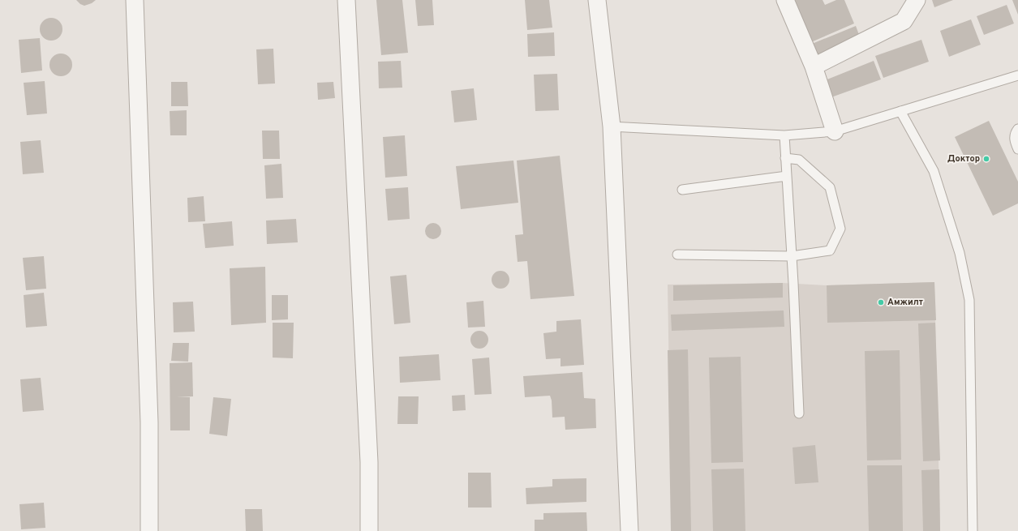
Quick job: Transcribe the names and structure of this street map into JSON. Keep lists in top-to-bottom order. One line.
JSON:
{"places":["Доктор","Амжилт"]}
